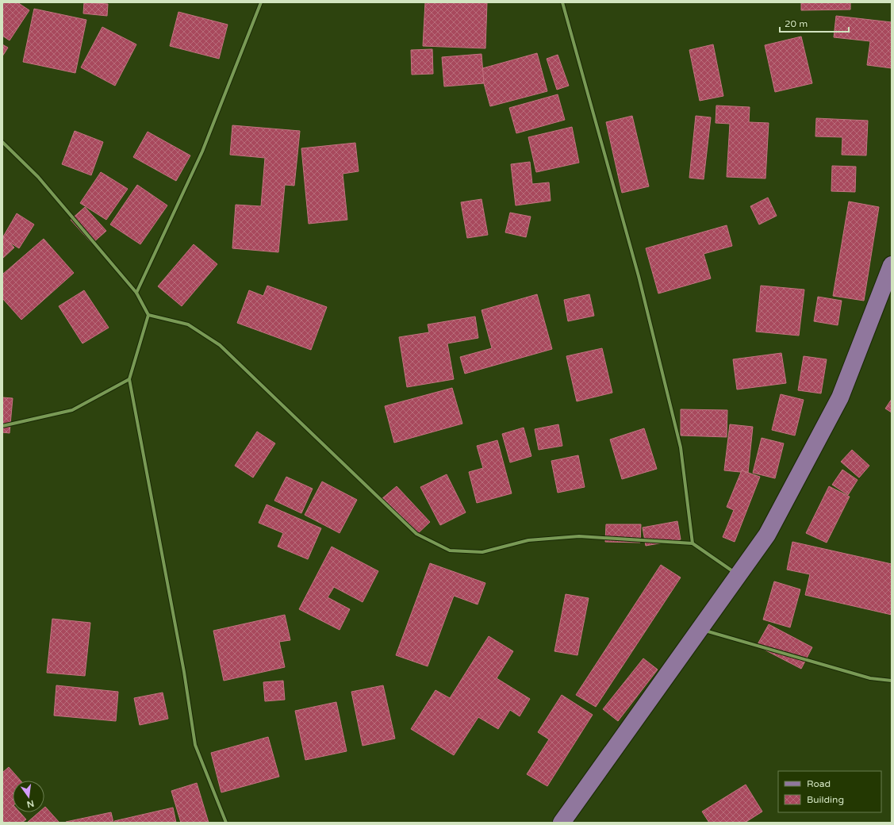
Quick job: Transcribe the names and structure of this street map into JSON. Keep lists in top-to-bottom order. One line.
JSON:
{"legend":["Road","Building"],"scale_bar":"20 m","north":"bottom"}
